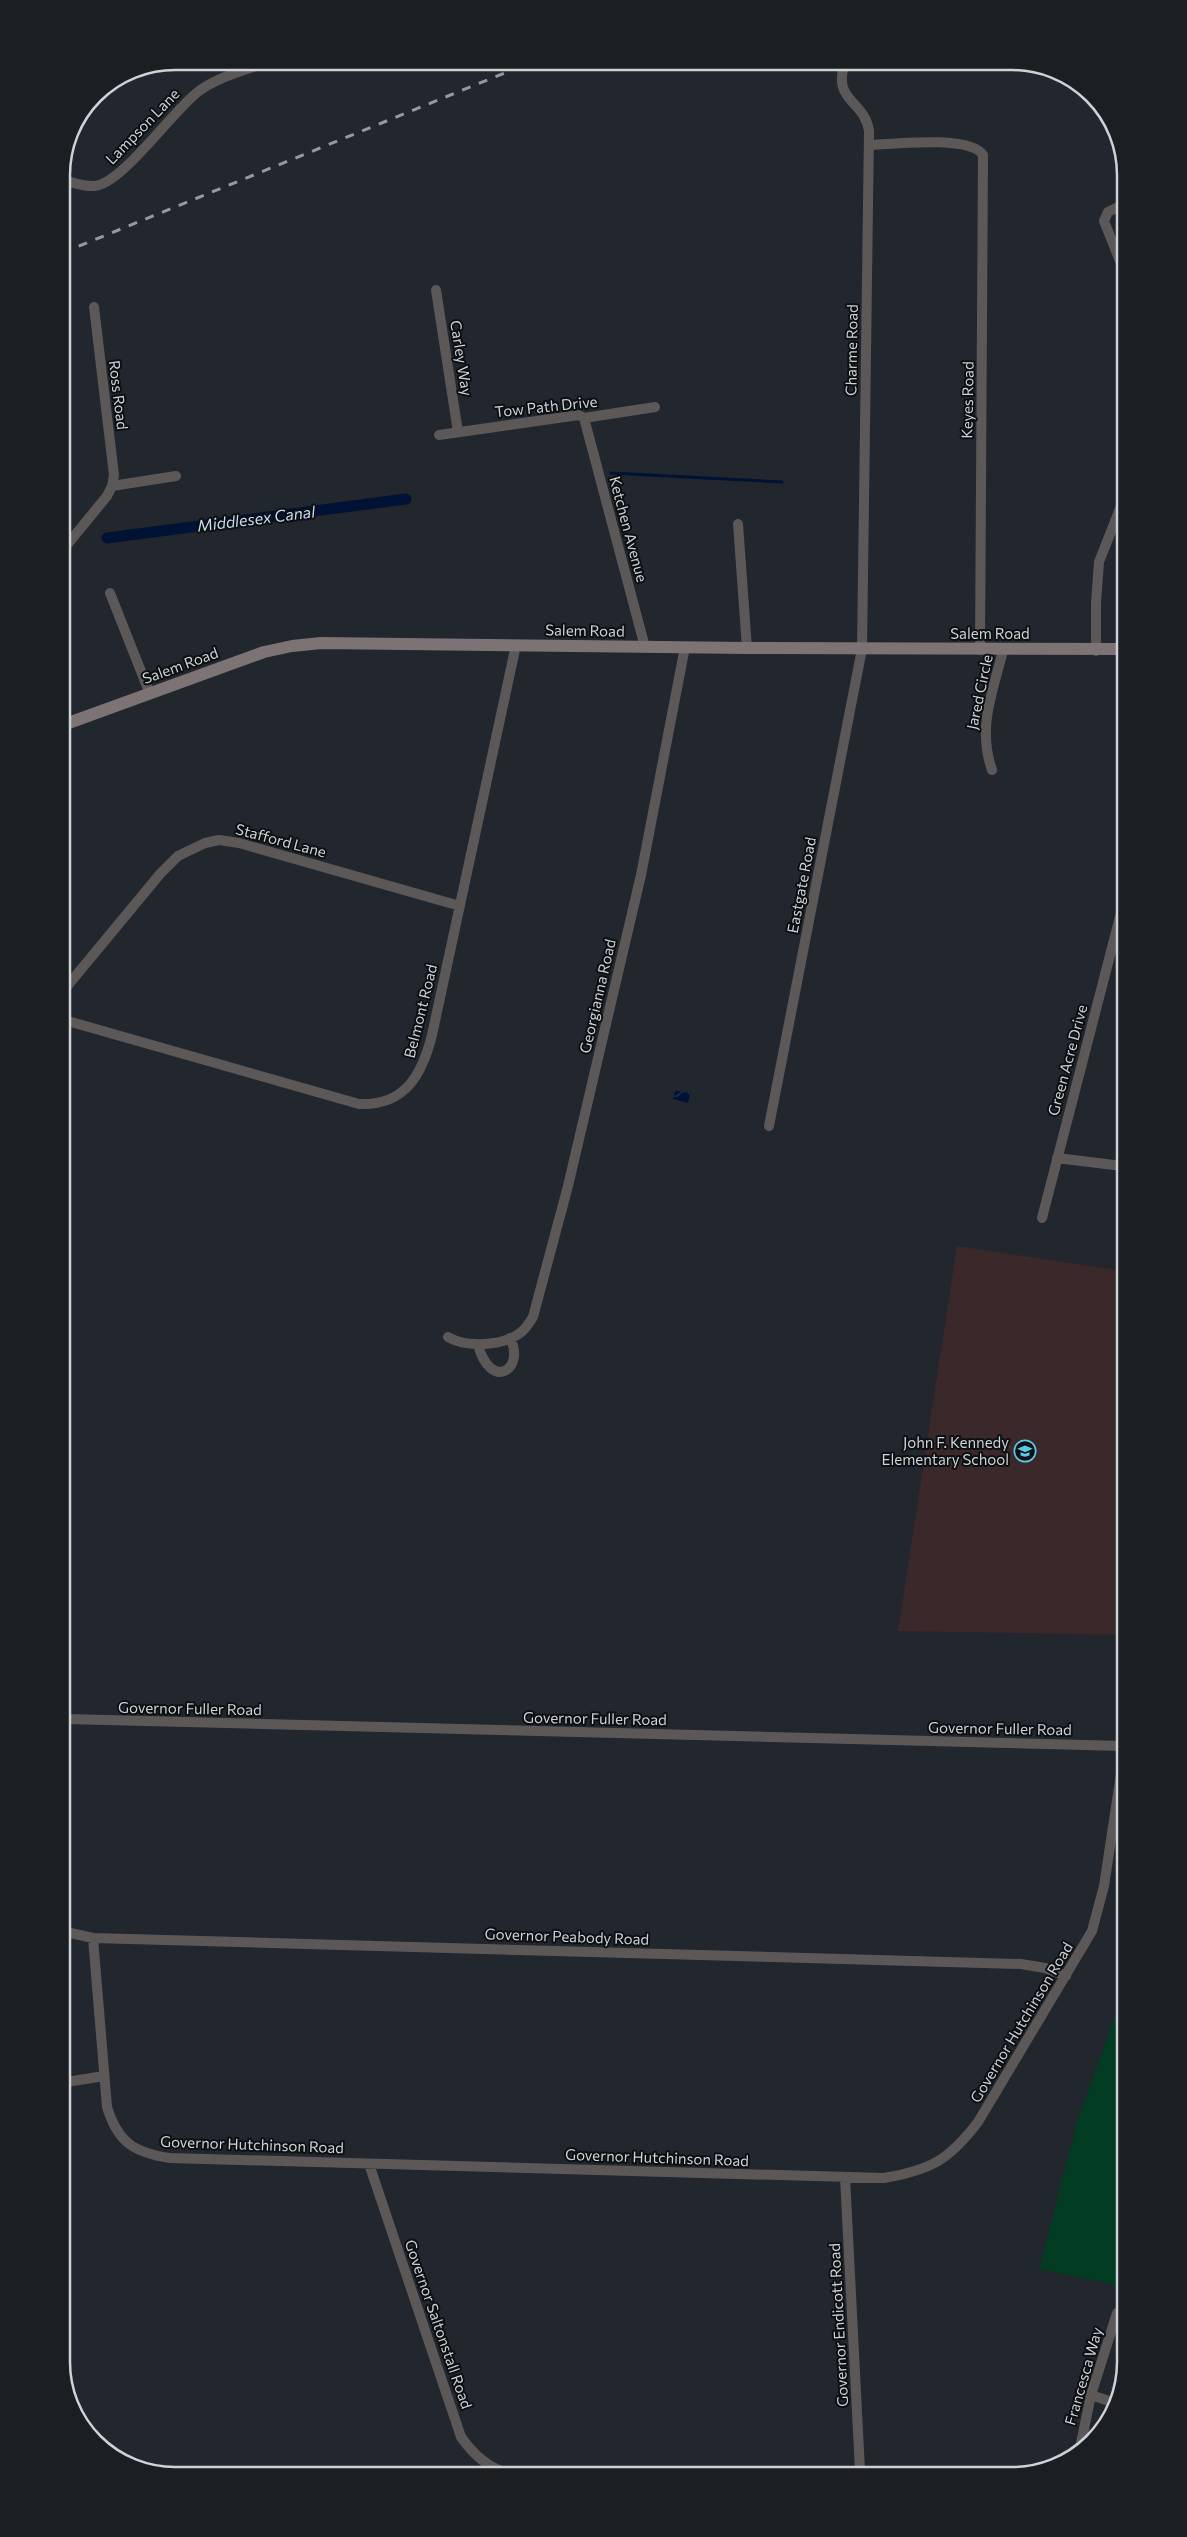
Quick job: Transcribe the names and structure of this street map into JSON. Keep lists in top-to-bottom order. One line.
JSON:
{"streets":{"main road":["Salem Road"],"street":["Lampson Lane","Charme Road","Carley Way","Ross Road","Keyes Road","Tow Path Drive","Ketchen Avenue","Jared Circle","Stafford Lane","Eastgate Road","Georgianna Road","Belmont Road","Green Acre Drive","Governor Fuller Road","Governor Peabody Road","Governor Hutchinson Road","Governor Saltonstall Road","Governor Endicott Road","Francesca Way"]},"crossings":[["Charme Road","Keyes Road"],["Charme Road","Salem Road"],["Charme Road","Eastgate Road"],["Carley Way","Tow Path Drive"],["Keyes Road","Salem Road"],["Tow Path Drive","Ketchen Avenue"],["Ketchen Avenue","Salem Road"],["Salem Road","Jared Circle"],["Salem Road","Eastgate Road"],["Salem Road","Georgianna Road"],["Salem Road","Belmont Road"],["Stafford Lane","Belmont Road"],["Governor Peabody Road","Governor Hutchinson Road"],["Governor Hutchinson Road","Governor Saltonstall Road"],["Governor Hutchinson Road","Governor Endicott Road"]],"water":["Middlesex Canal"],"places":{"school or university":["John F. Kennedy Elementary School"]}}
